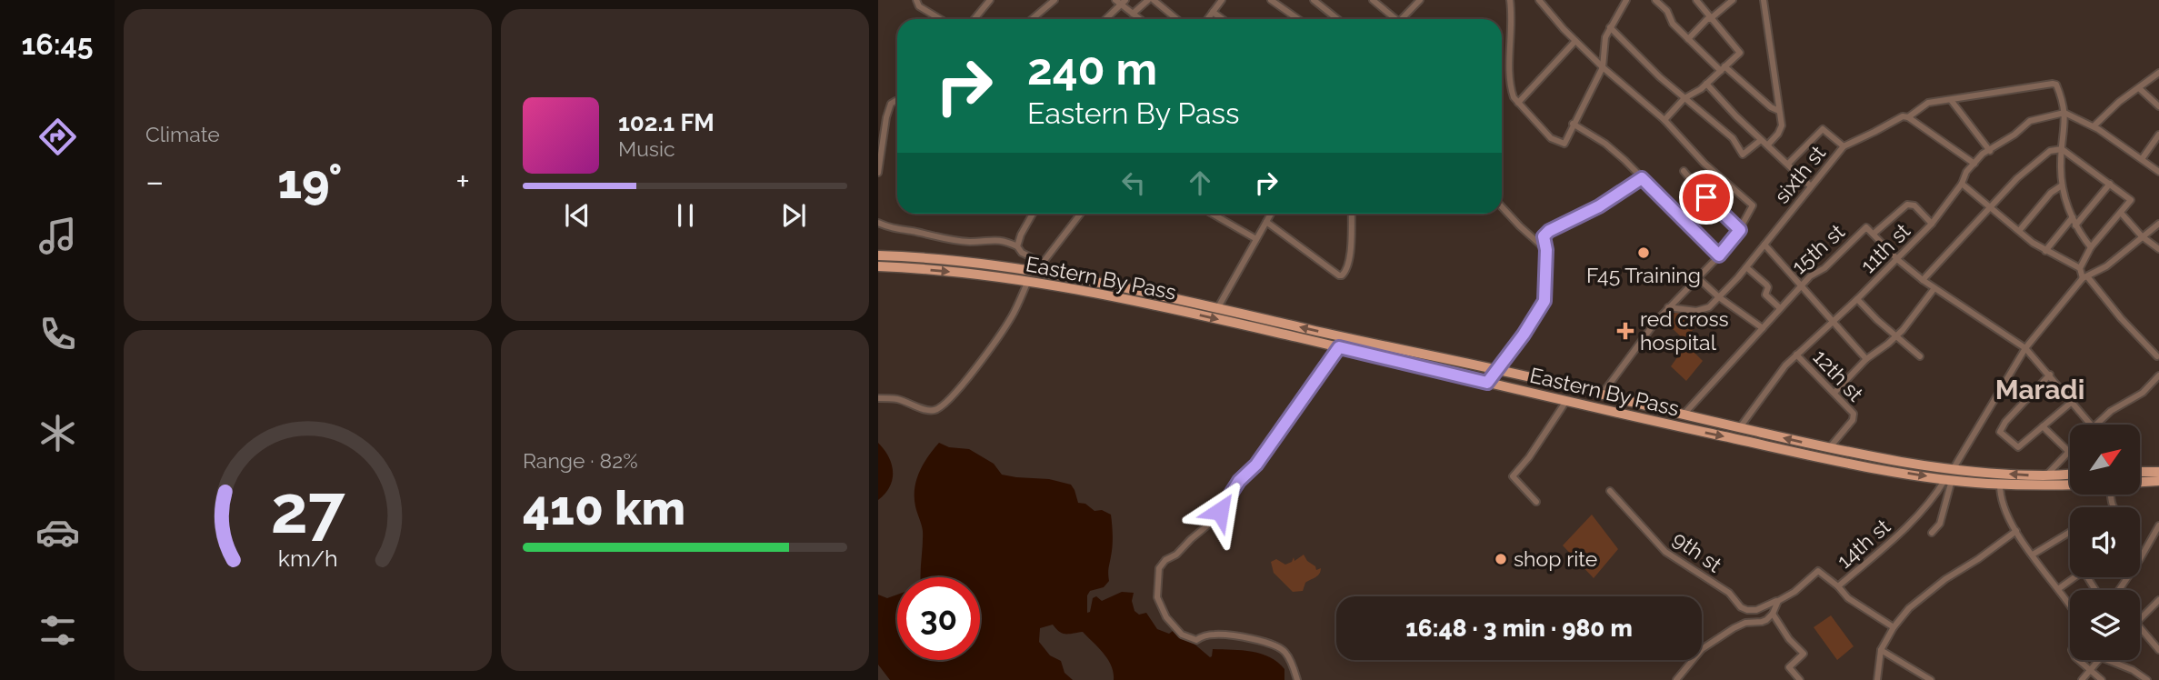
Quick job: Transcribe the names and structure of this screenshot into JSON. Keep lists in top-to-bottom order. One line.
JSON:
{"streets":{"main road":["Eastern By Pass"],"street":["sixth st","11th st","15th st","12th st","14th st","9th st"]},"crossings":[["sixth st","11th st"],["11th st","15th st"],["11th st","Eastern By Pass"],["11th st","12th st"],["15th st","Eastern By Pass"],["Eastern By Pass","12th st"],["Eastern By Pass","14th st"],["14th st","9th st"]],"districts":["Maradi"],"places":{"other":["F45 Training","shop rite"],"health":["red cross hospital"]},"north":"top right","page":{"tabs":"16:45","tile":["Climate",["Range · 82%","410 km"]],"turn":["240 m","Eastern By Pass"],"song":["102.1 FM","Music"],"heat":["−","19°","+"],"limit":"30","trip":"16:48 · 3 min · 980 m","gauge":["27","km/h"]}}
